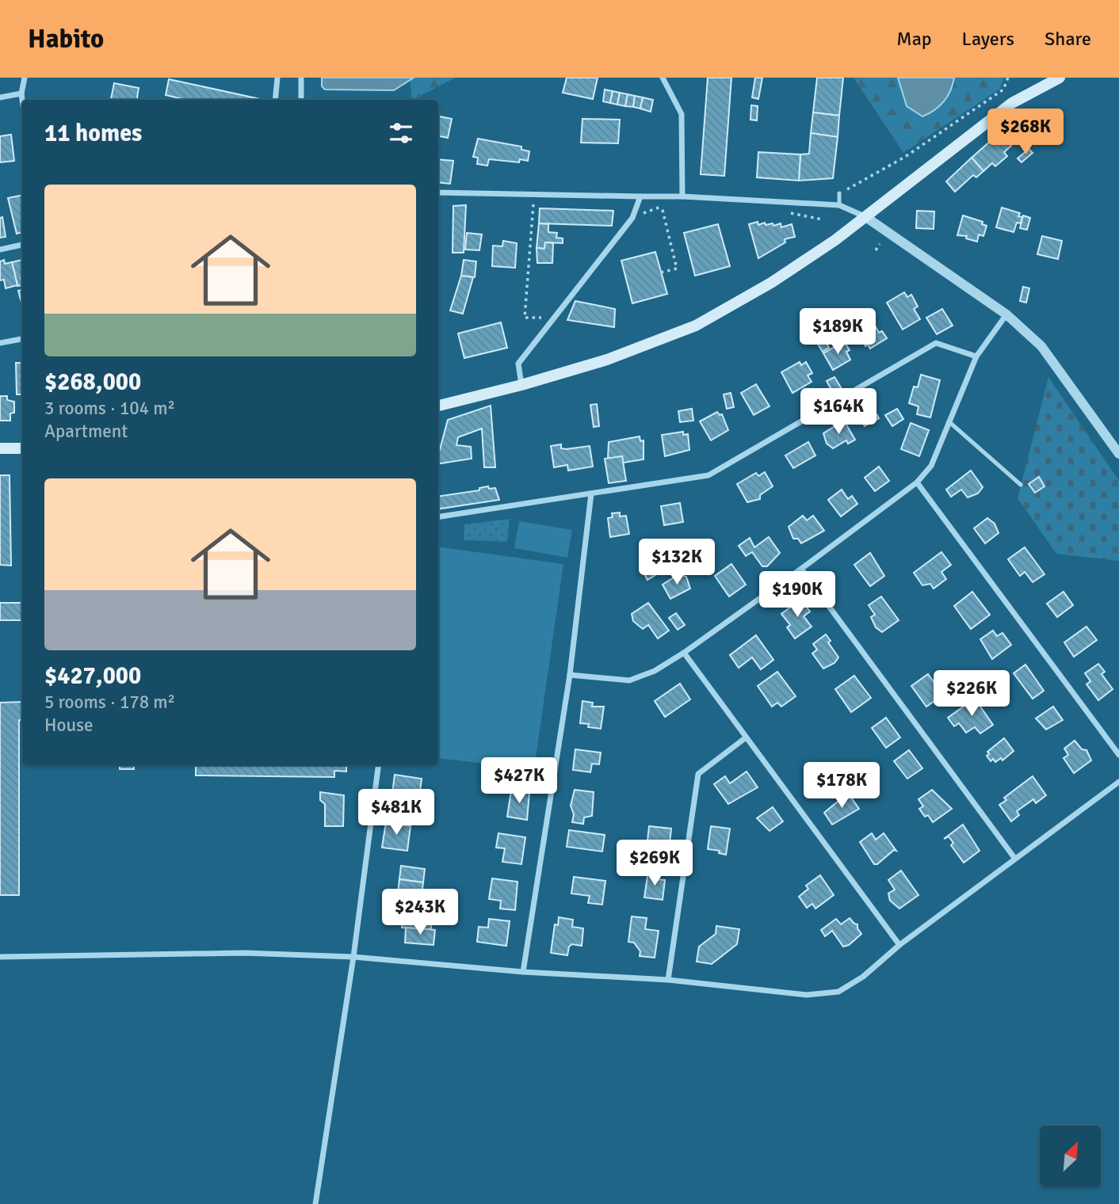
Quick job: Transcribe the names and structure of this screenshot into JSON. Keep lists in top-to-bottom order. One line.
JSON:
{"north":"top right","page":{"header":"Habito","nav":["Map","Layers","Share"],"heading":"11 homes","price":["$268K","$189K","$164K","$132K","$190K","$226K","$427K","$178K","$481K","$269K","$243K"],"list":[{"name":"$268,000","note":"3 rooms · 104 m² · Apartment"},{"name":"$427,000","note":"5 rooms · 178 m² · House"}]}}
